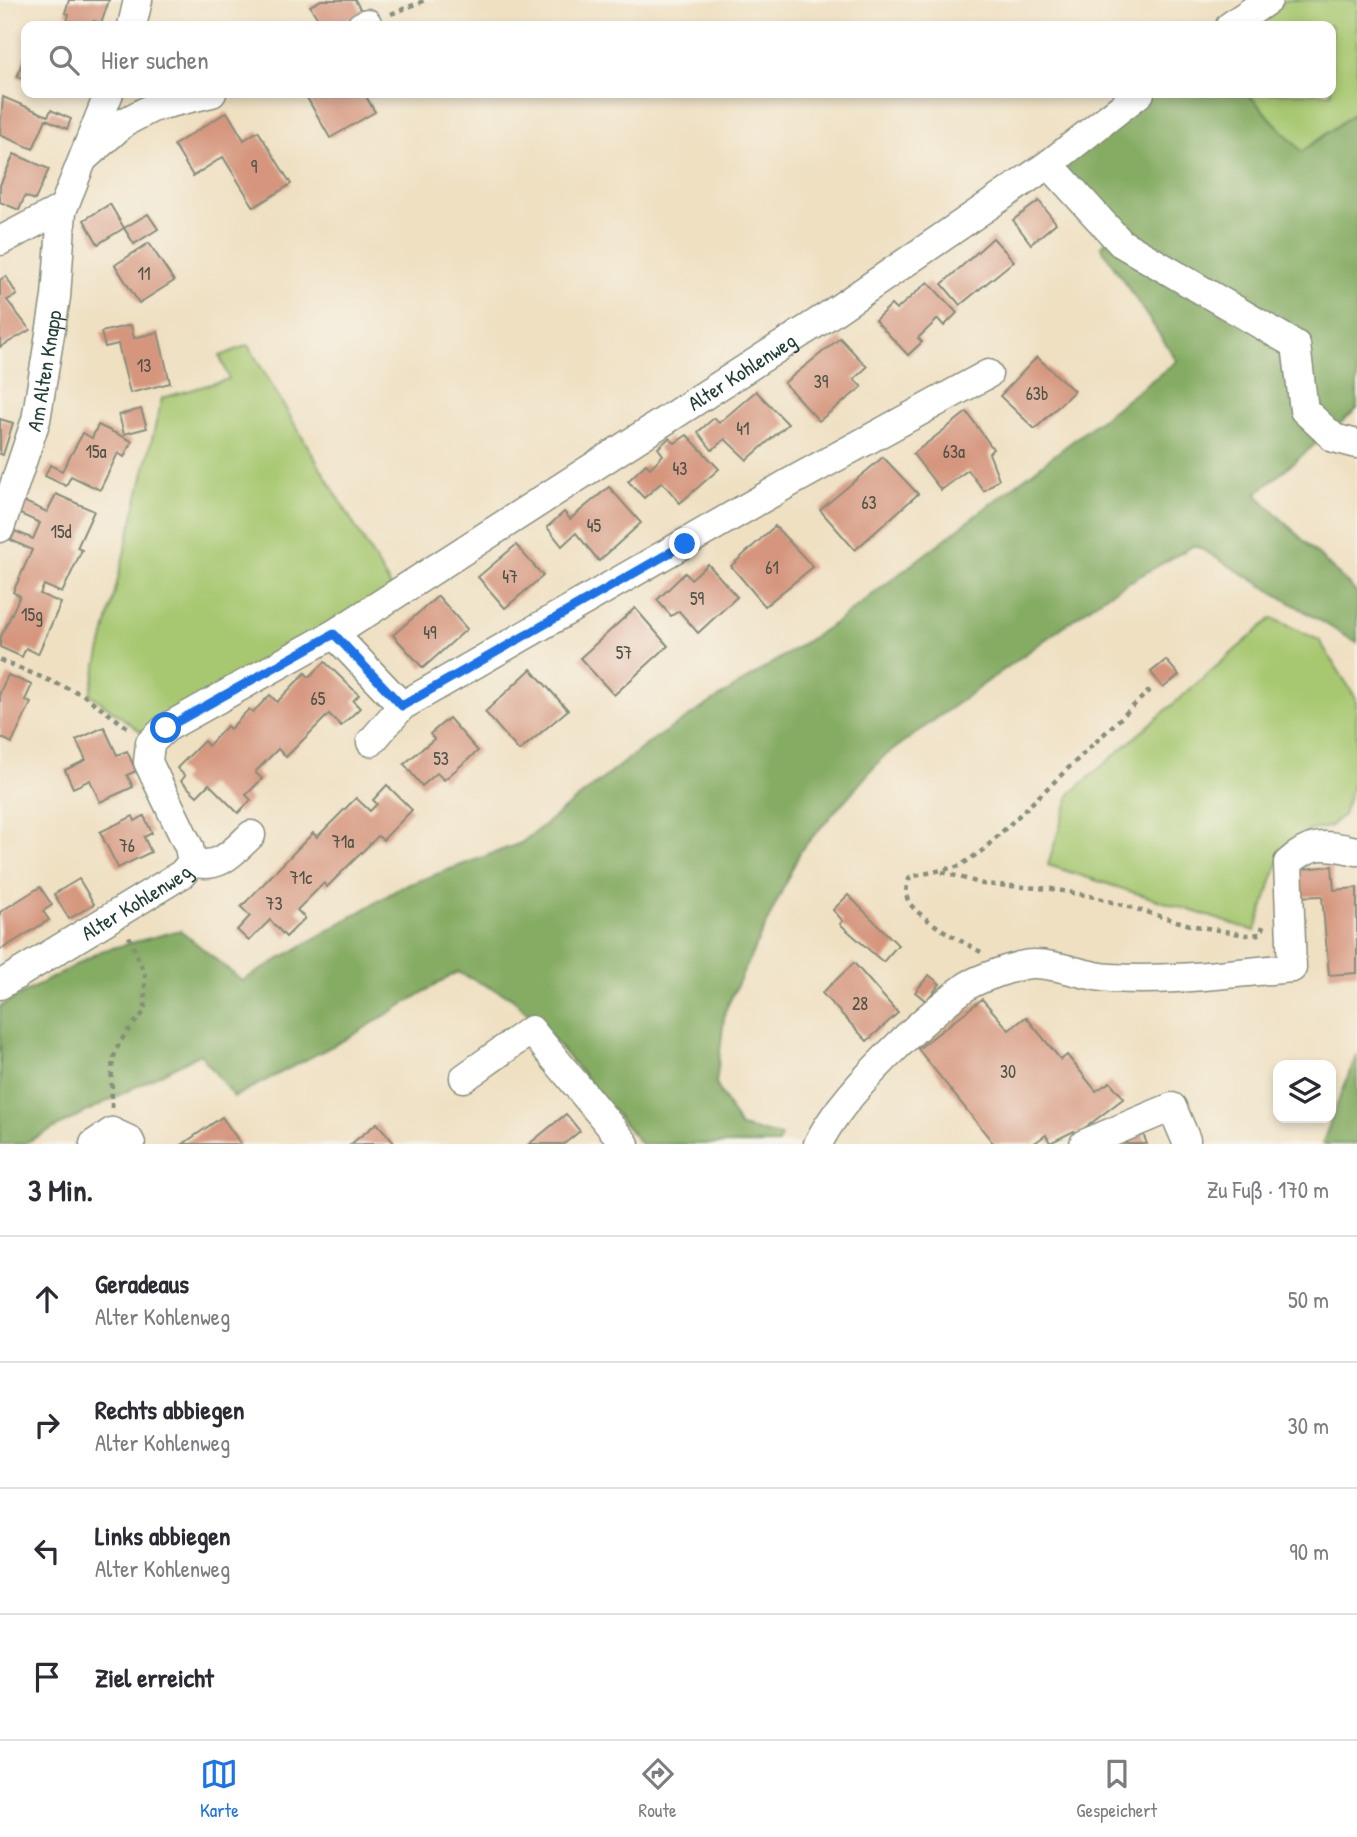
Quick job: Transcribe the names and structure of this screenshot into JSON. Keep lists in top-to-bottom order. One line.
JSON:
{"streets":{"street":["Am Alten Knapp","Alter Kohlenweg"]},"house_numbers":["9","11","13","39","63b","41","15a","63a","43","63","45","15d","61","47","59","15g","49","57","65","53","71a","76","71c","73","28","30"],"page":{"search":"Hier suchen","heading":["3 Min.","Zu Fuß · 170 m"],"list":[["Geradeaus","Alter Kohlenweg","50 m"],["Rechts abbiegen","Alter Kohlenweg","30 m"],["Links abbiegen","Alter Kohlenweg","90 m"],"Ziel erreicht"],"nav":["Karte","Route","Gespeichert"]}}
